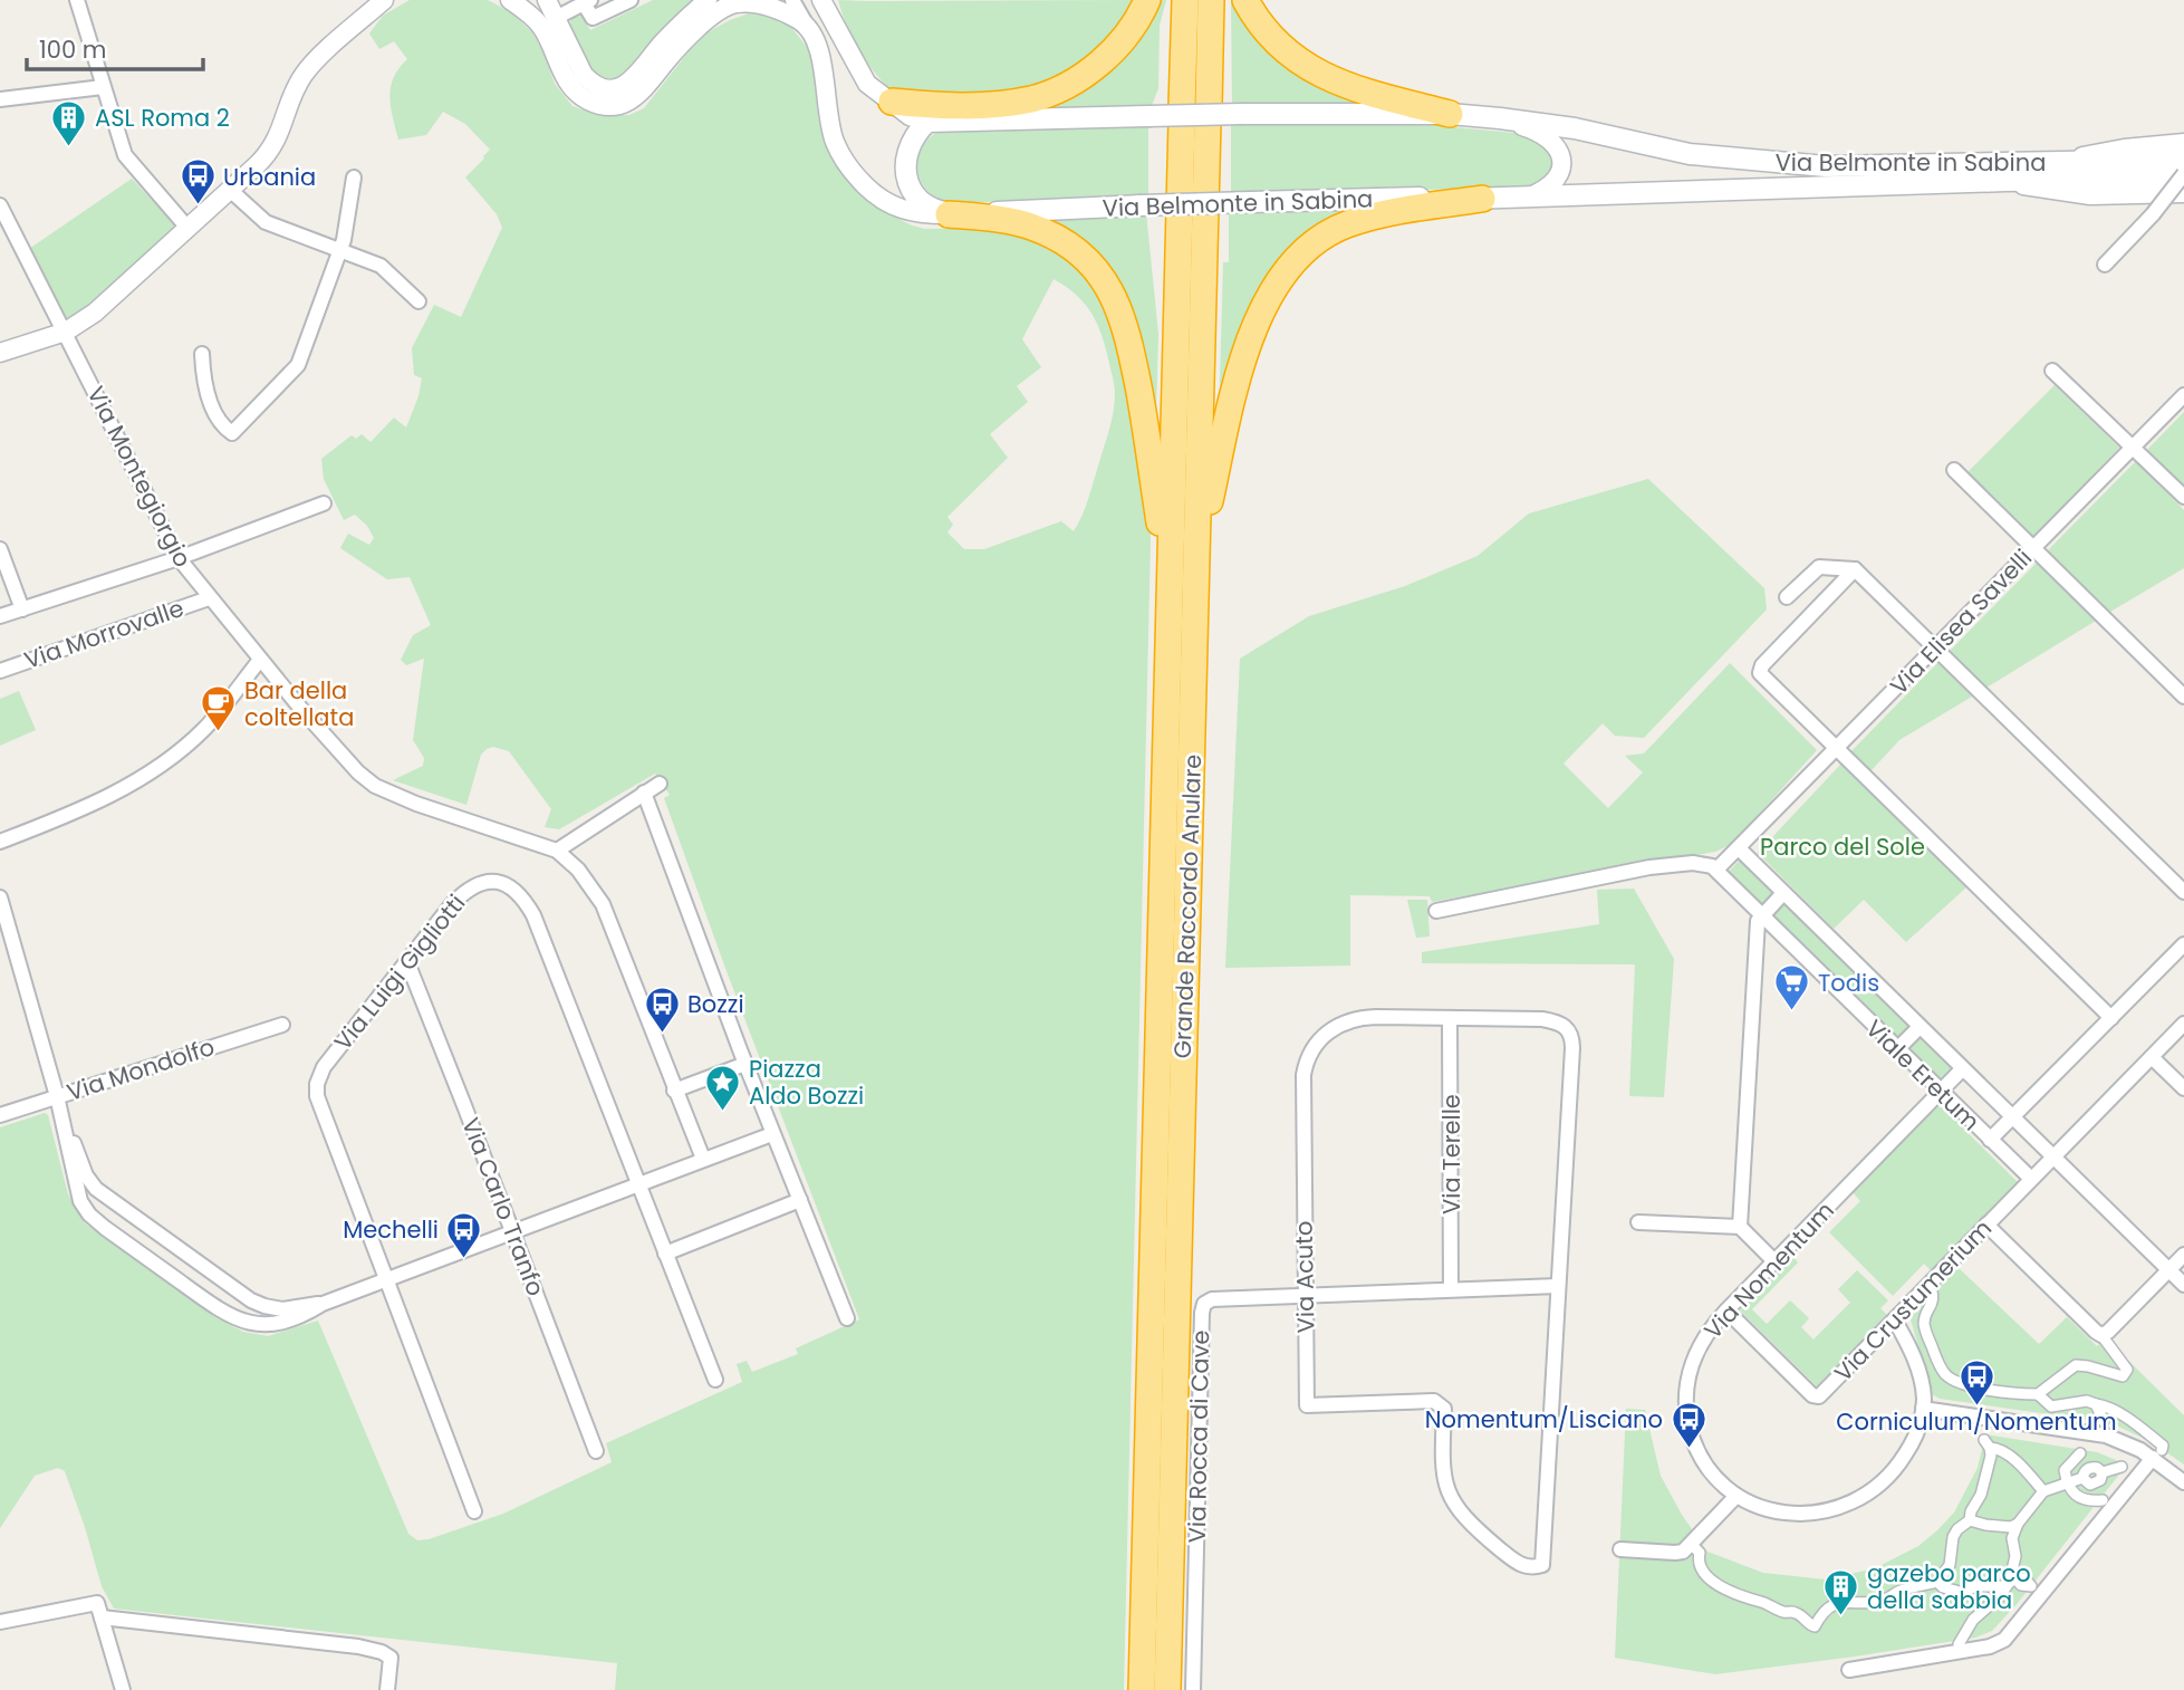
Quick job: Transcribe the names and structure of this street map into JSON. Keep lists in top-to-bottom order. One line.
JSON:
{"streets":{"highway":["Grande Raccordo Anulare"],"main road":["Via Belmonte in Sabina"],"street":["Via Montegiorgio","Via Elisea Savelli","Via Morrovalle","Via Luigi Gigliotti","Via Mondolfo","Viale Eretum","Via Terelle","Via Carlo Tranfo","Via Nomentum","Via Acuto","Via Crustumerium","Via Rocca di Cave"]},"crossings":[["Via Montegiorgio","Via Morrovalle"],["Via Elisea Savelli","Viale Eretum"],["Via Luigi Gigliotti","Via Carlo Tranfo"],["Viale Eretum","Via Nomentum"],["Viale Eretum","Via Crustumerium"],["Via Terelle","Via Acuto"],["Via Terelle","Via Rocca di Cave"],["Via Nomentum","Via Crustumerium"],["Via Acuto","Via Rocca di Cave"]],"parks":["Parco del Sole"],"places":{"building":["ASL Roma 2","gazebo parco della sabbia"],"bus stop":["Urbania","Bozzi","Mechelli","Corniculum/Nomentum","Nomentum/Lisciano"],"cafe":["Bar della coltellata"],"supermarket":["Todis"],"place":["Piazza Aldo Bozzi"]},"scale_bar":"100 m"}
